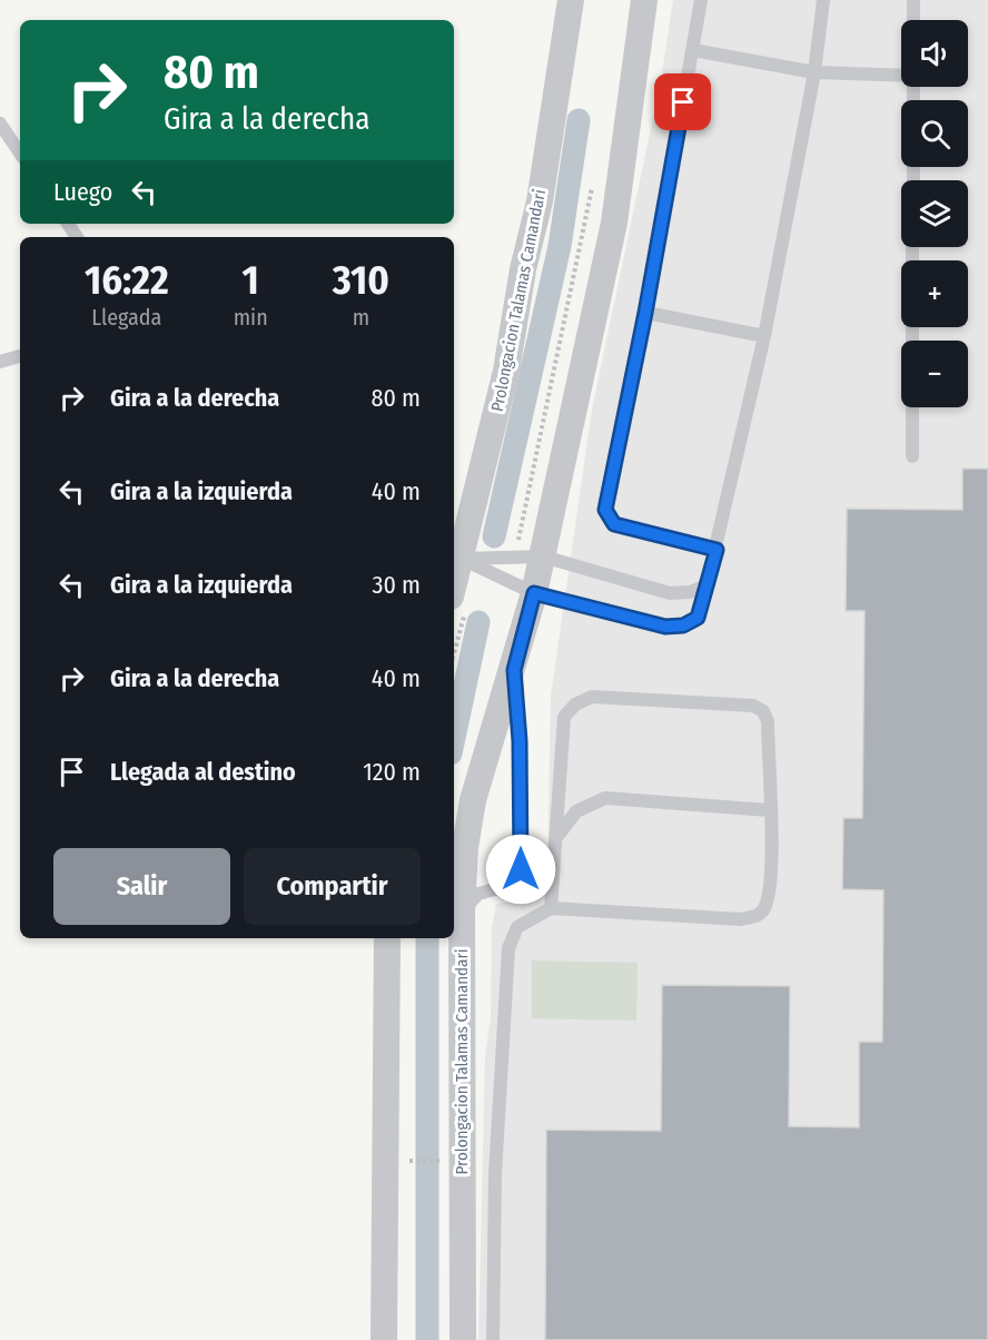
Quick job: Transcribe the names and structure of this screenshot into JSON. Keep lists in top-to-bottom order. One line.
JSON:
{"streets":{"street":["Prolongacion Talamas Camandari"]},"page":{"map_buttons":["+","−"],"turn":["80 m","Gira a la derecha"],"then":"Luego","eta":["16:22","Llegada","1","min","310","m"],"list":[{"name":"Gira a la derecha","value":"80 m"},{"name":"Gira a la izquierda","value":"40 m"},{"name":"Gira a la izquierda","value":"30 m"},{"name":"Gira a la derecha","value":"40 m"},{"name":"Llegada al destino","value":"120 m"}],"buttons":["Salir","Compartir"]}}
